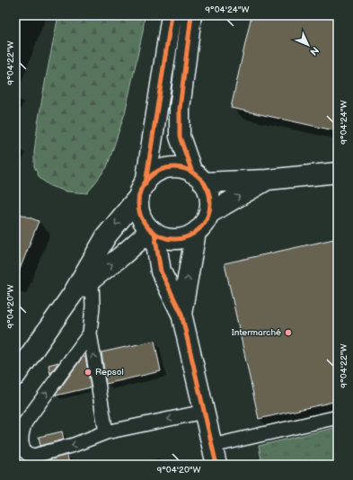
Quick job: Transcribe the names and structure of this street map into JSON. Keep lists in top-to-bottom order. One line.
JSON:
{"places":["Intermarché","Repsol"],"north":"bottom right","coordinates":["9°04'24\"W","9°04'22\"W","9°04'20\"W"]}
